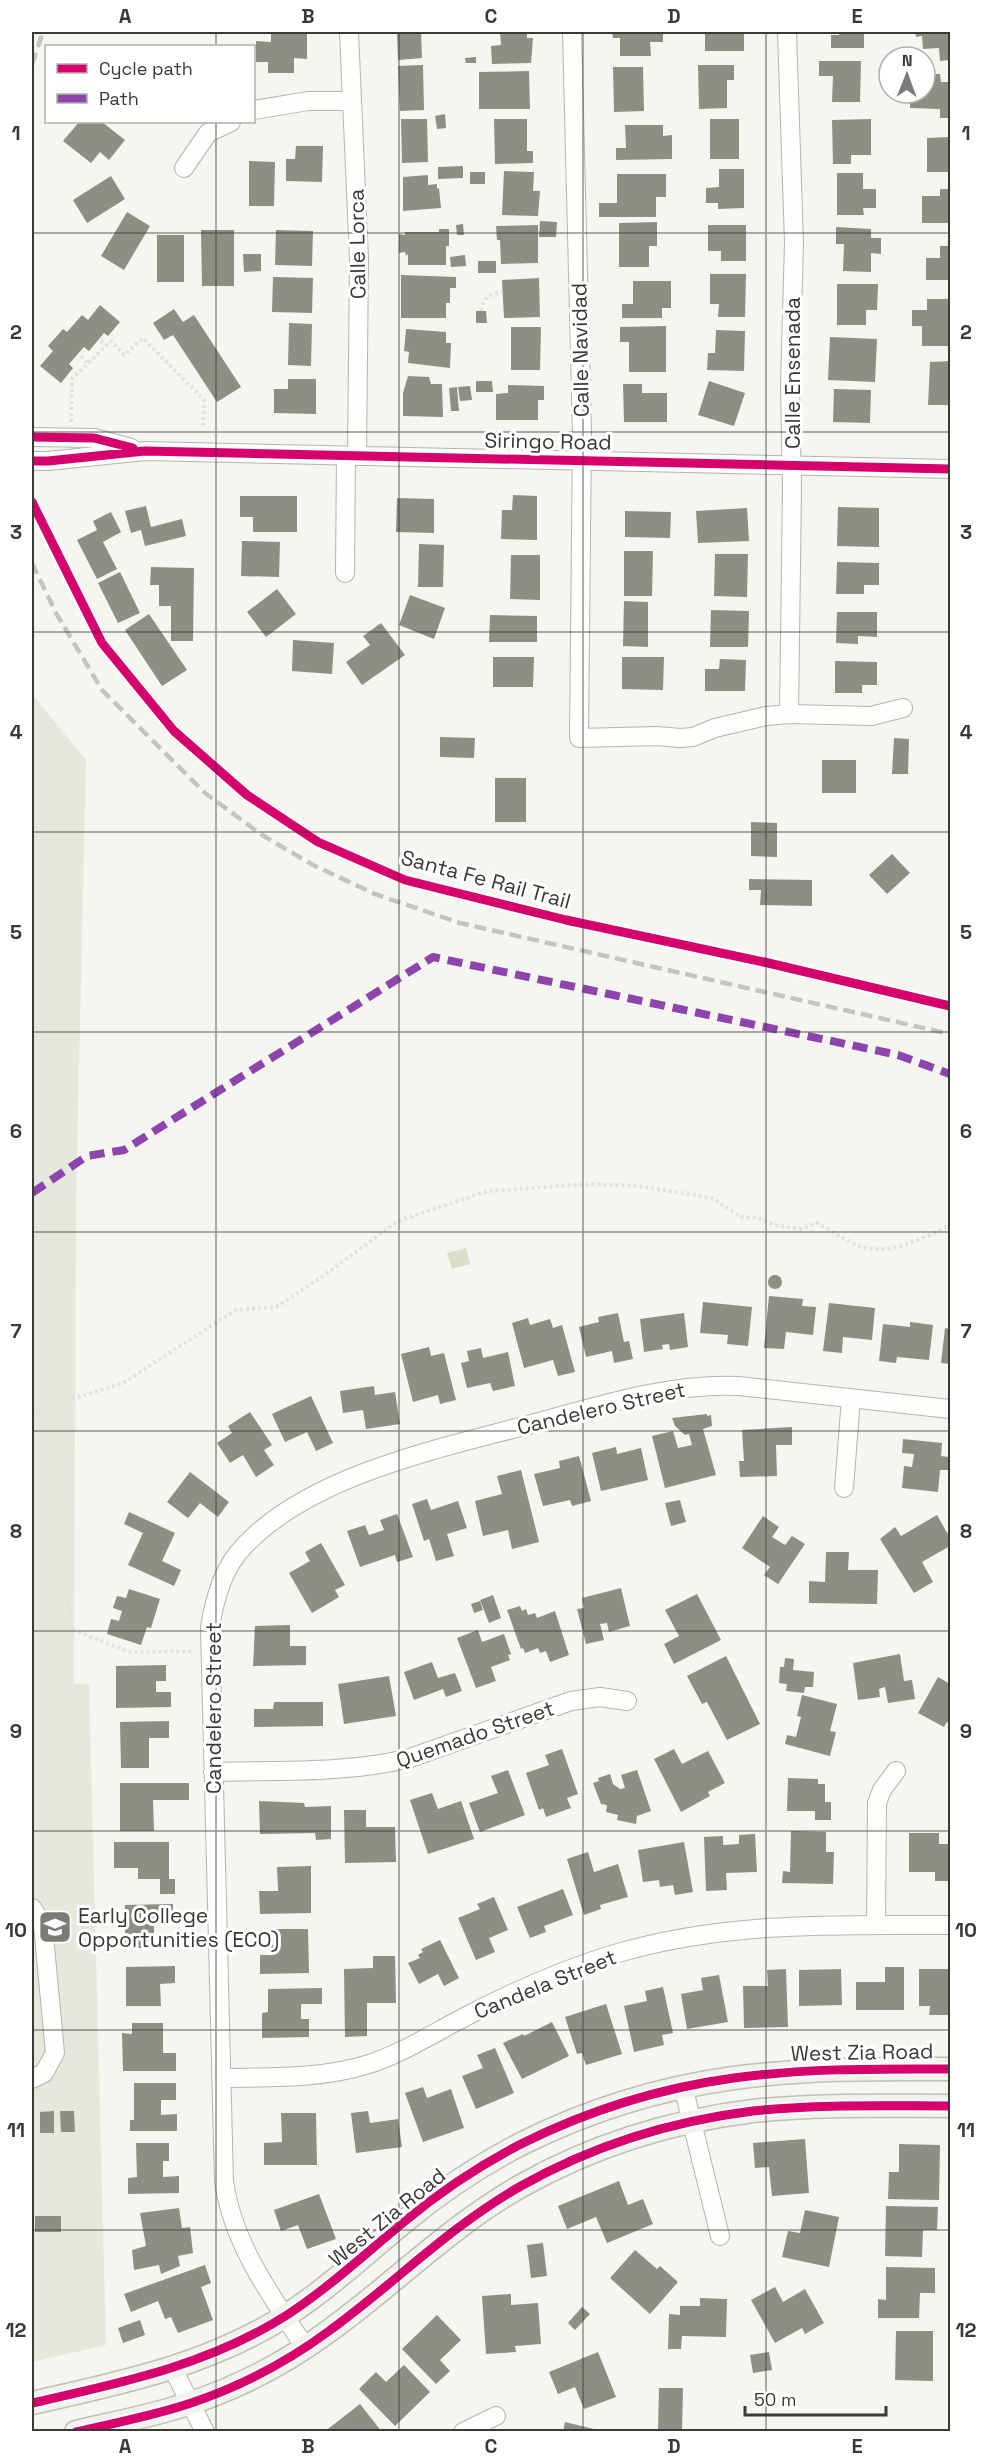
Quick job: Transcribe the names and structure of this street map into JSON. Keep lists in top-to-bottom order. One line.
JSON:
{"streets":{"main road":["West Zia Road"],"street":["Calle Lorca","Calle Navidad","Calle Ensenada","Siringo Road","Candelero Street","Quemado Street","Candela Street"],"cycle path":["Santa Fe Rail Trail"]},"crossings":[["Calle Lorca","Siringo Road"],["Calle Navidad","Calle Ensenada"],["Calle Navidad","Siringo Road"],["Calle Ensenada","Siringo Road"],["Candelero Street","Quemado Street"],["Candelero Street","Candela Street"],["Candelero Street","West Zia Road"]],"places":{"school or university":["Early College Opportunities (ECO)"]},"legend":["Cycle path","Path"],"scale_bar":"50 m","north":"top","grid":{"columns":["A","B","C","D","E"],"rows":["1","2","3","4","5","6","7","8","9","10","11","12"]}}
